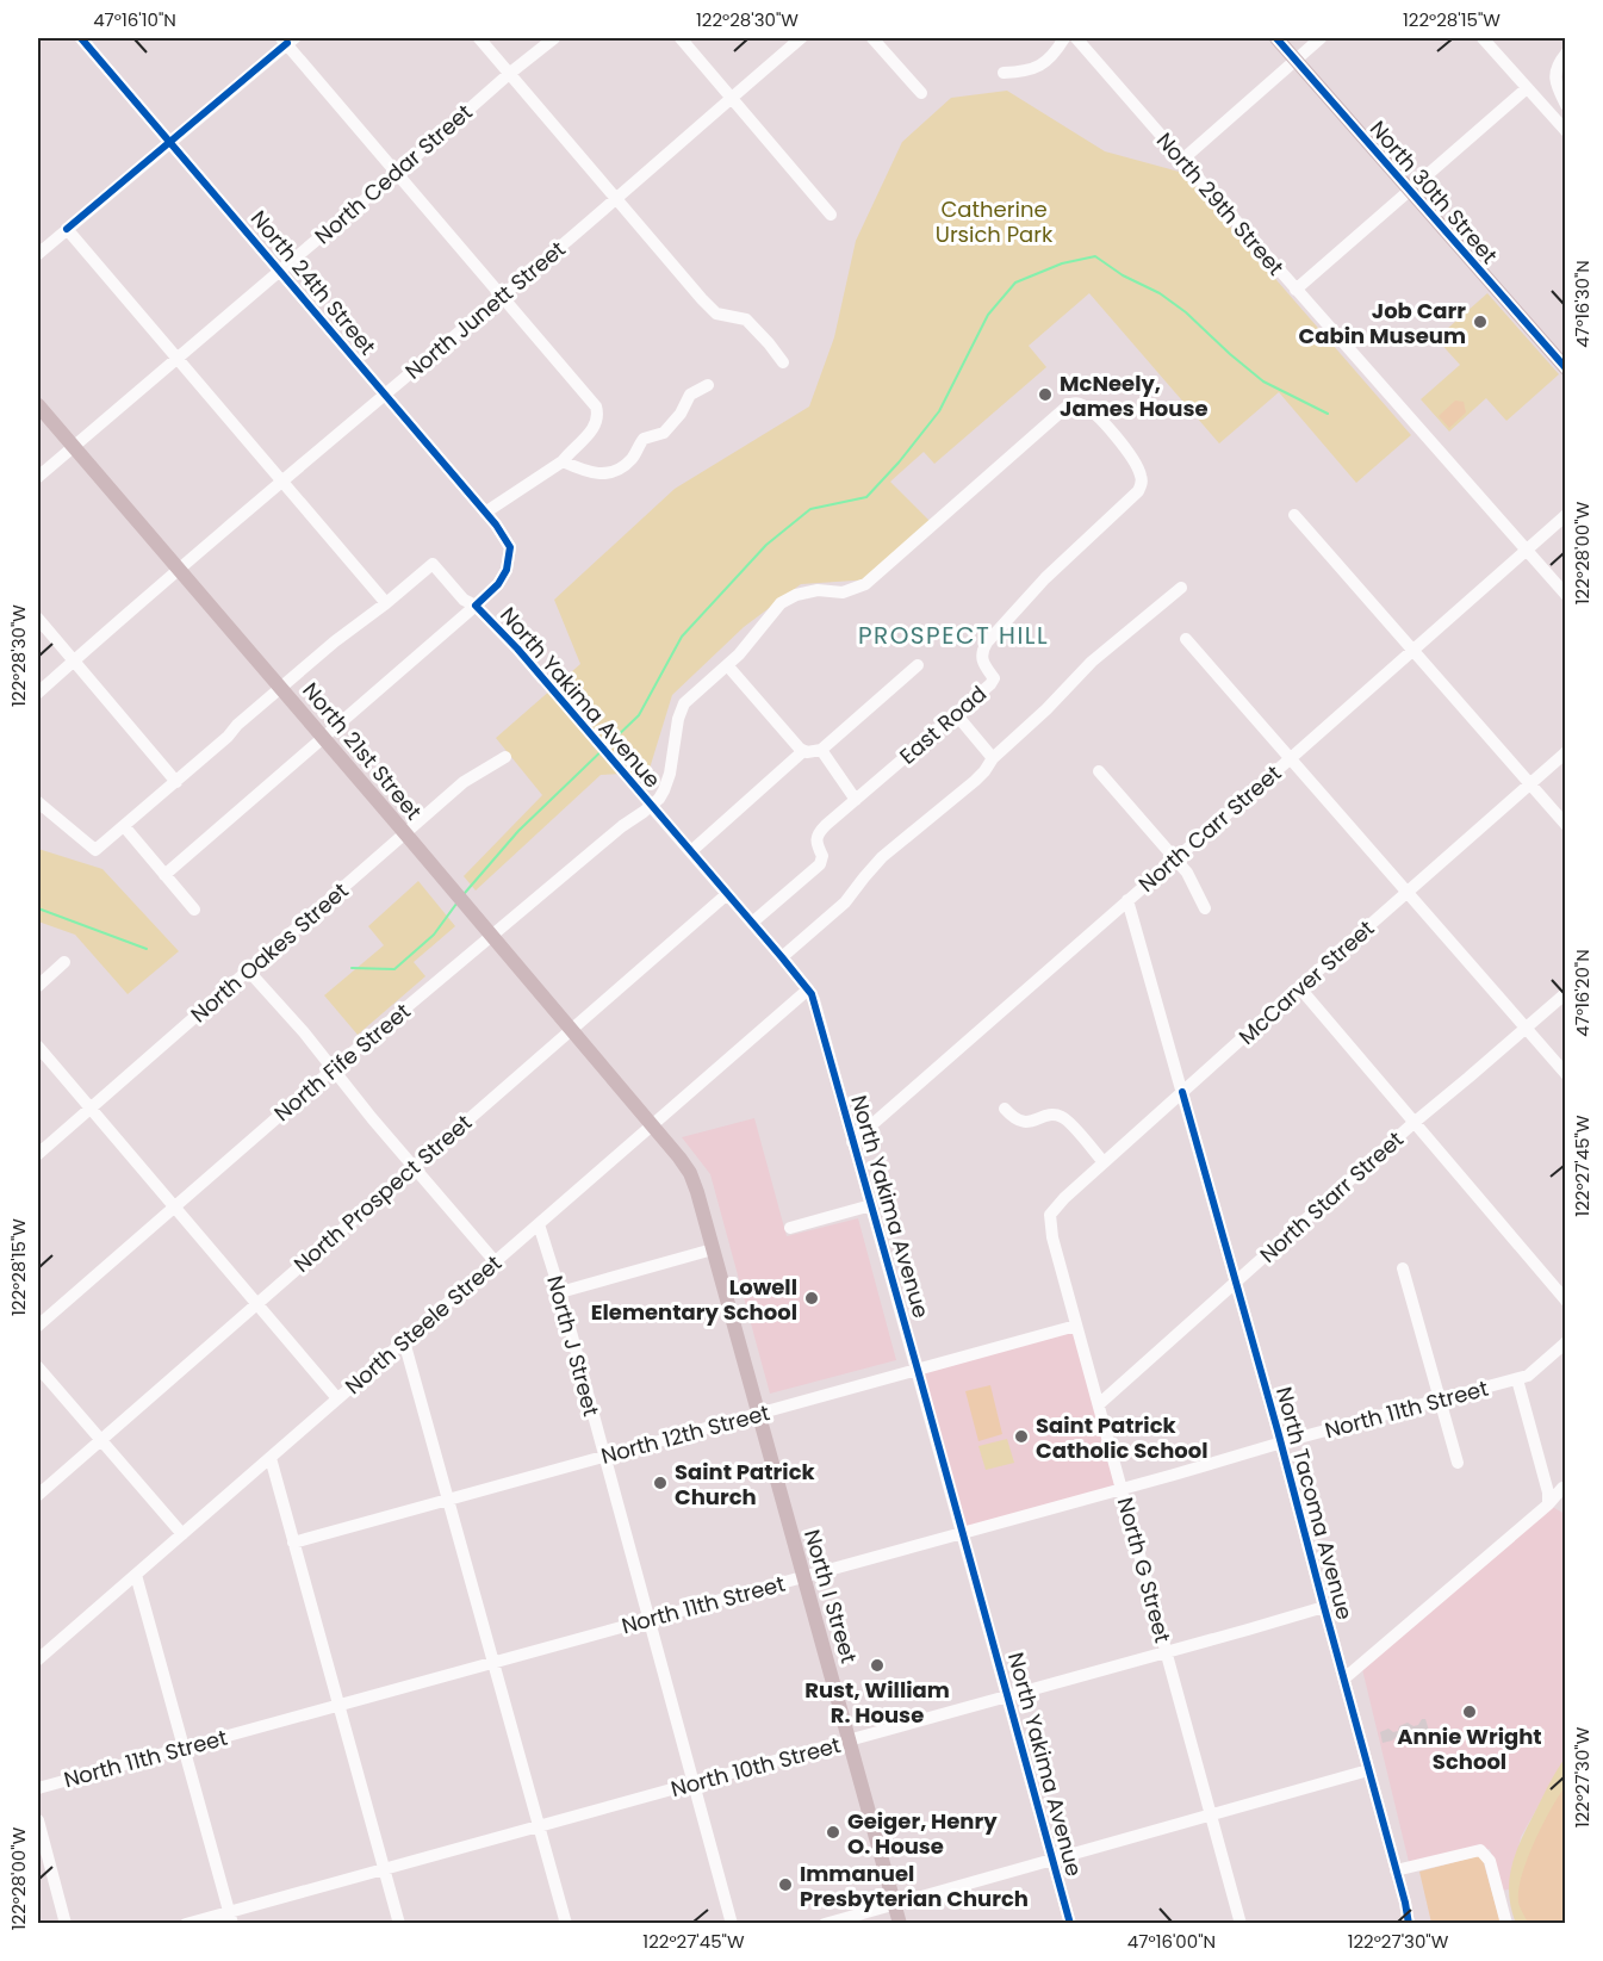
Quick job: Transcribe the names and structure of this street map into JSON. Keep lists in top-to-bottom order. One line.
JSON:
{"streets":{"main road":["North 30th Street","North 21st Street","North I Street"],"street":["North Cedar Street","North 29th Street","North 24th Street","North Junett Street","North Yakima Avenue","East Road","North Carr Street","North Oakes Street","McCarver Street","North Fife Street","North Prospect Street","North Starr Street","North Steele Street","North J Street","North 11th Street","North 12th Street","North Tacoma Avenue","North G Street","North 10th Street"]},"crossings":[["North Cedar Street","North 24th Street"],["North Cedar Street","North 21st Street"],["North 29th Street","North Carr Street"],["North 24th Street","North Junett Street"],["North 24th Street","North Yakima Avenue"],["North Junett Street","North 21st Street"],["North Yakima Avenue","East Road"],["North Yakima Avenue","North Carr Street"],["North Yakima Avenue","North Fife Street"],["North Yakima Avenue","North Prospect Street"],["North Yakima Avenue","North Steele Street"],["North Yakima Avenue","North 11th Street"],["North Yakima Avenue","North 12th Street"],["North Yakima Avenue","North 10th Street"],["North 21st Street","North Oakes Street"],["North 21st Street","North Fife Street"],["North 21st Street","North Prospect Street"],["North 21st Street","North Steele Street"],["North 21st Street","North I Street"],["North Carr Street","North Tacoma Avenue"],["McCarver Street","North Tacoma Avenue"],["McCarver Street","North G Street"],["North Starr Street","North Tacoma Avenue"],["North Starr Street","North G Street"],["North Steele Street","North J Street"],["North Steele Street","North I Street"],["North J Street","North 11th Street"],["North J Street","North 12th Street"],["North J Street","North 10th Street"],["North 11th Street","North Tacoma Avenue"],["North 11th Street","North G Street"],["North 11th Street","North I Street"],["North 12th Street","North G Street"],["North 12th Street","North I Street"],["North Tacoma Avenue","North 10th Street"],["North G Street","North 10th Street"],["North I Street","North 10th Street"]],"districts":["PROSPECT HILL"],"parks":["Catherine Ursich Park"],"places":["Job Carr Cabin Museum","McNeely, James House","Lowell Elementary School","Saint Patrick Catholic School","Saint Patrick Church","Rust, William R. House","Annie Wright School","Geiger, Henry O. House","Immanuel Presbyterian Church"],"coordinates":["47°16'10\"N","122°28'30\"W","122°28'15\"W","47°16'30\"N","122°28'00\"W","47°16'20\"N","122°27'45\"W","122°27'30\"W","47°16'00\"N"]}
